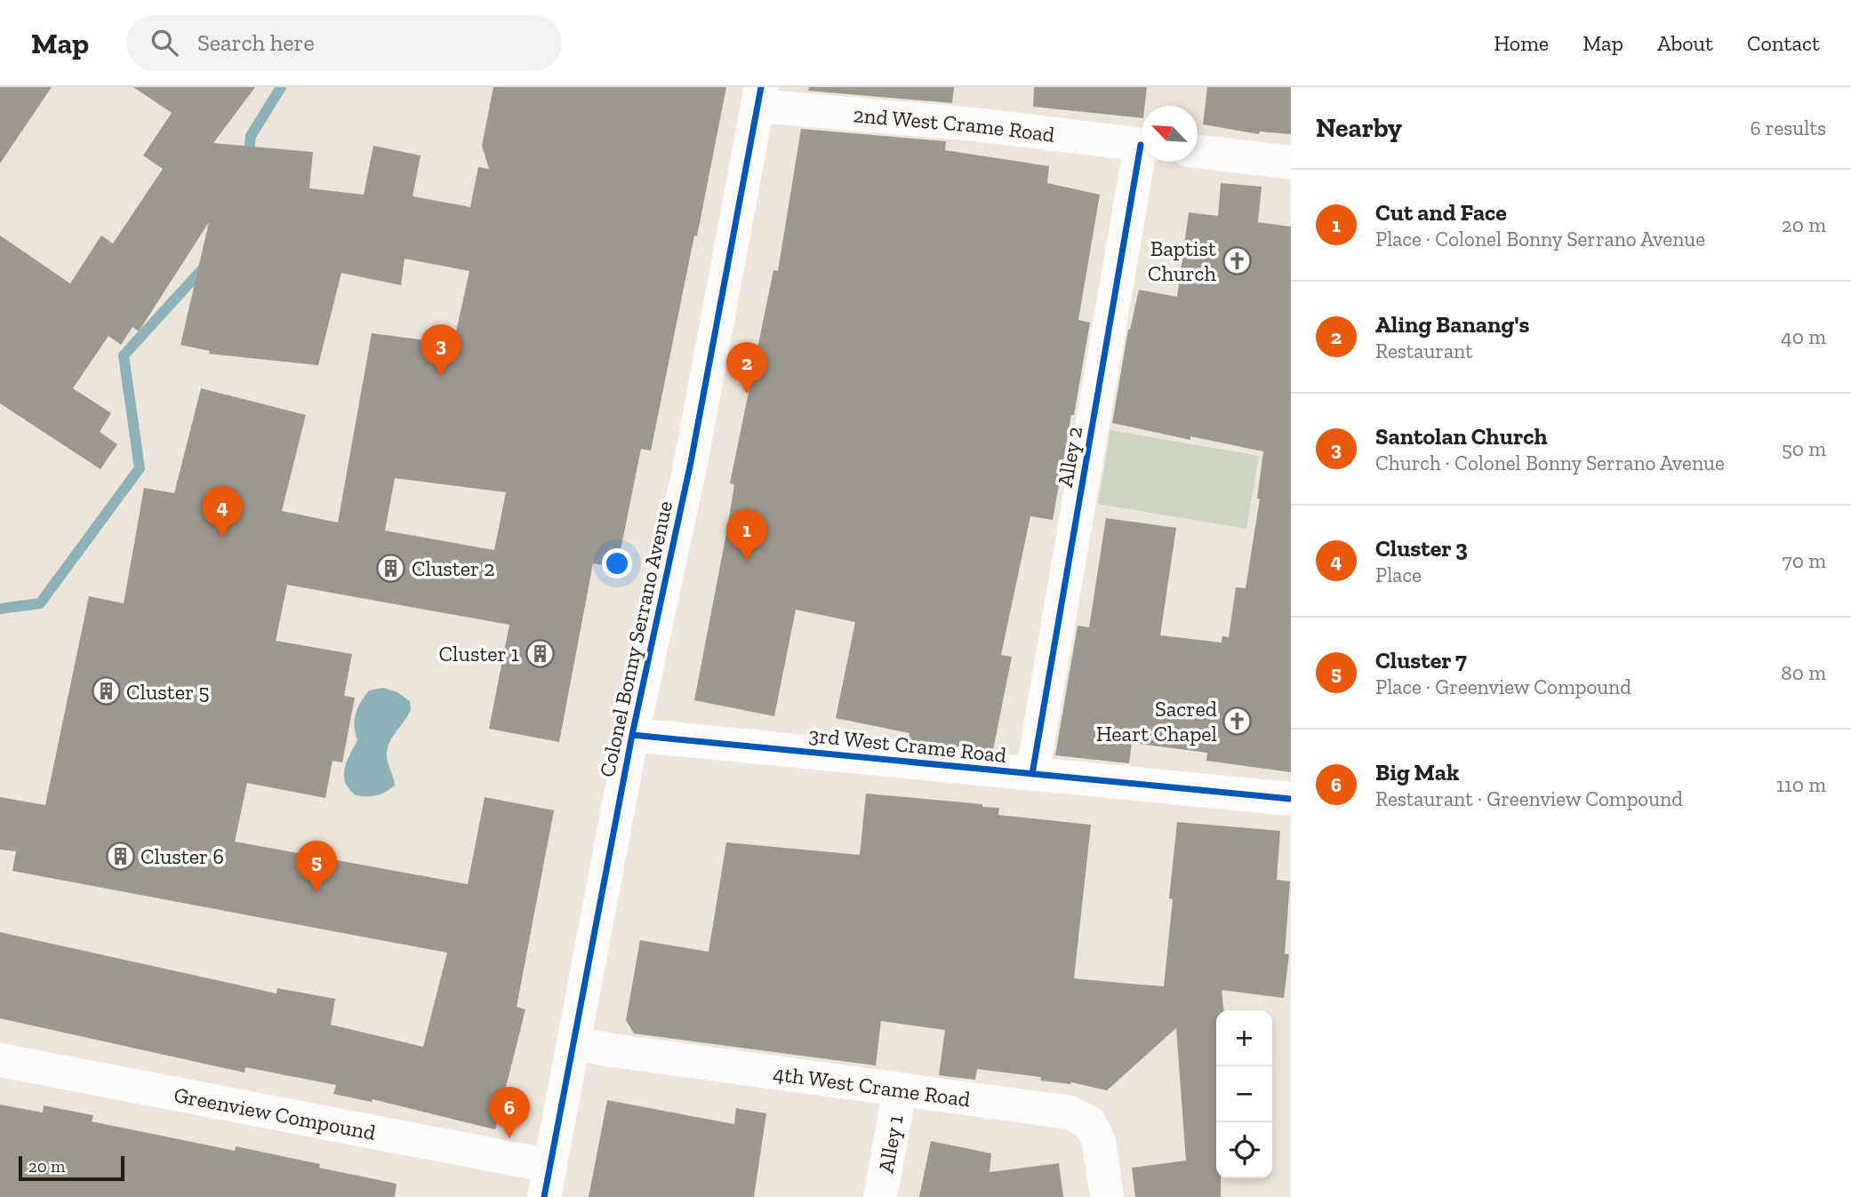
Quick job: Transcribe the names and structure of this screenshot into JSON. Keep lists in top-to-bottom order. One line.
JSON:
{"streets":{"street":["2nd West Crame Road","Alley 2","Colonel Bonny Serrano Avenue","3rd West Crame Road","4th West Crame Road","Greenview Compound","Alley 1"]},"crossings":[["2nd West Crame Road","Colonel Bonny Serrano Avenue"],["Alley 2","3rd West Crame Road"],["Colonel Bonny Serrano Avenue","3rd West Crame Road"],["Colonel Bonny Serrano Avenue","4th West Crame Road"],["Colonel Bonny Serrano Avenue","Greenview Compound"],["4th West Crame Road","Alley 1"]],"places":{"church":["Baptist Church","Sacred Heart Chapel"],"building":["Cluster 2","Cluster 1","Cluster 5","Cluster 6"]},"scale_bar":"20 m","north":"top left","page":{"header":"Map","search":"Search here","nav":["Home","Map","About","Contact"],"heading":["Nearby","6 results"],"list":[{"mark":"1","name":"Cut and Face","note":"Place · Colonel Bonny Serrano Avenue","value":"20 m"},{"mark":"2","name":"Aling Banang's","note":"Restaurant","value":"40 m"},{"mark":"3","name":"Santolan Church","note":"Church · Colonel Bonny Serrano Avenue","value":"50 m"},{"mark":"4","name":"Cluster 3","note":"Place","value":"70 m"},{"mark":"5","name":"Cluster 7","note":"Place · Greenview Compound","value":"80 m"},{"mark":"6","name":"Big Mak","note":"Restaurant · Greenview Compound","value":"110 m"}],"pins":["3","2","4","1","5","6"],"map_buttons":["+","−"],"scale":"20 m"}}
